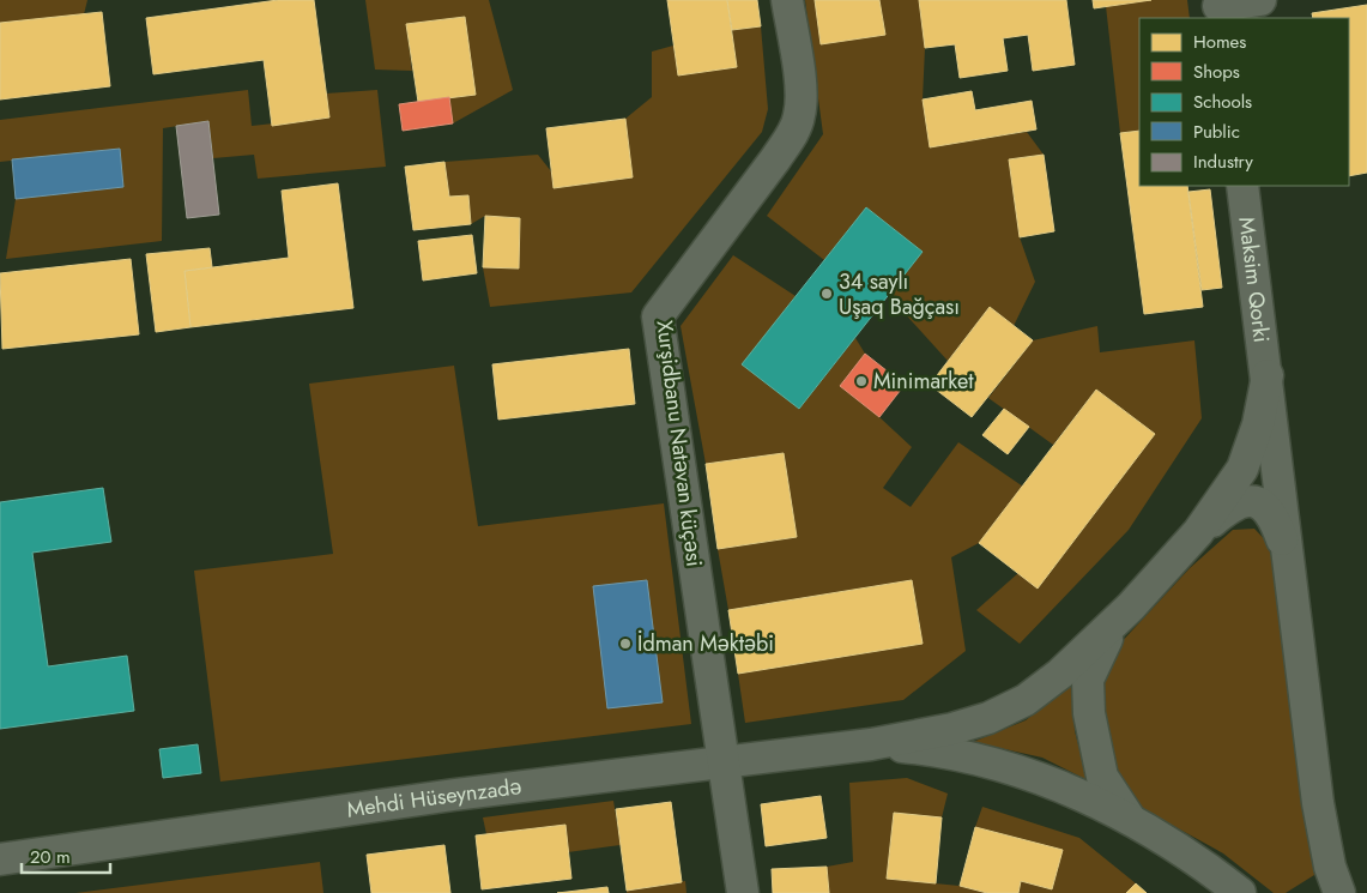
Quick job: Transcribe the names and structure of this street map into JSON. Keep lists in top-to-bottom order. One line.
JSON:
{"streets":{"street":["Maksim Qorki","Xurşidbanu Natəvan küçəsi","Mehdi Hüseynzadə"]},"crossings":[["Xurşidbanu Natəvan küçəsi","Mehdi Hüseynzadə"]],"places":["34 saylı Uşaq Bağçası","Minimarket","İdman Məktəbi"],"legend":["Homes","Shops","Schools","Public","Industry"],"scale_bar":"20 m"}
